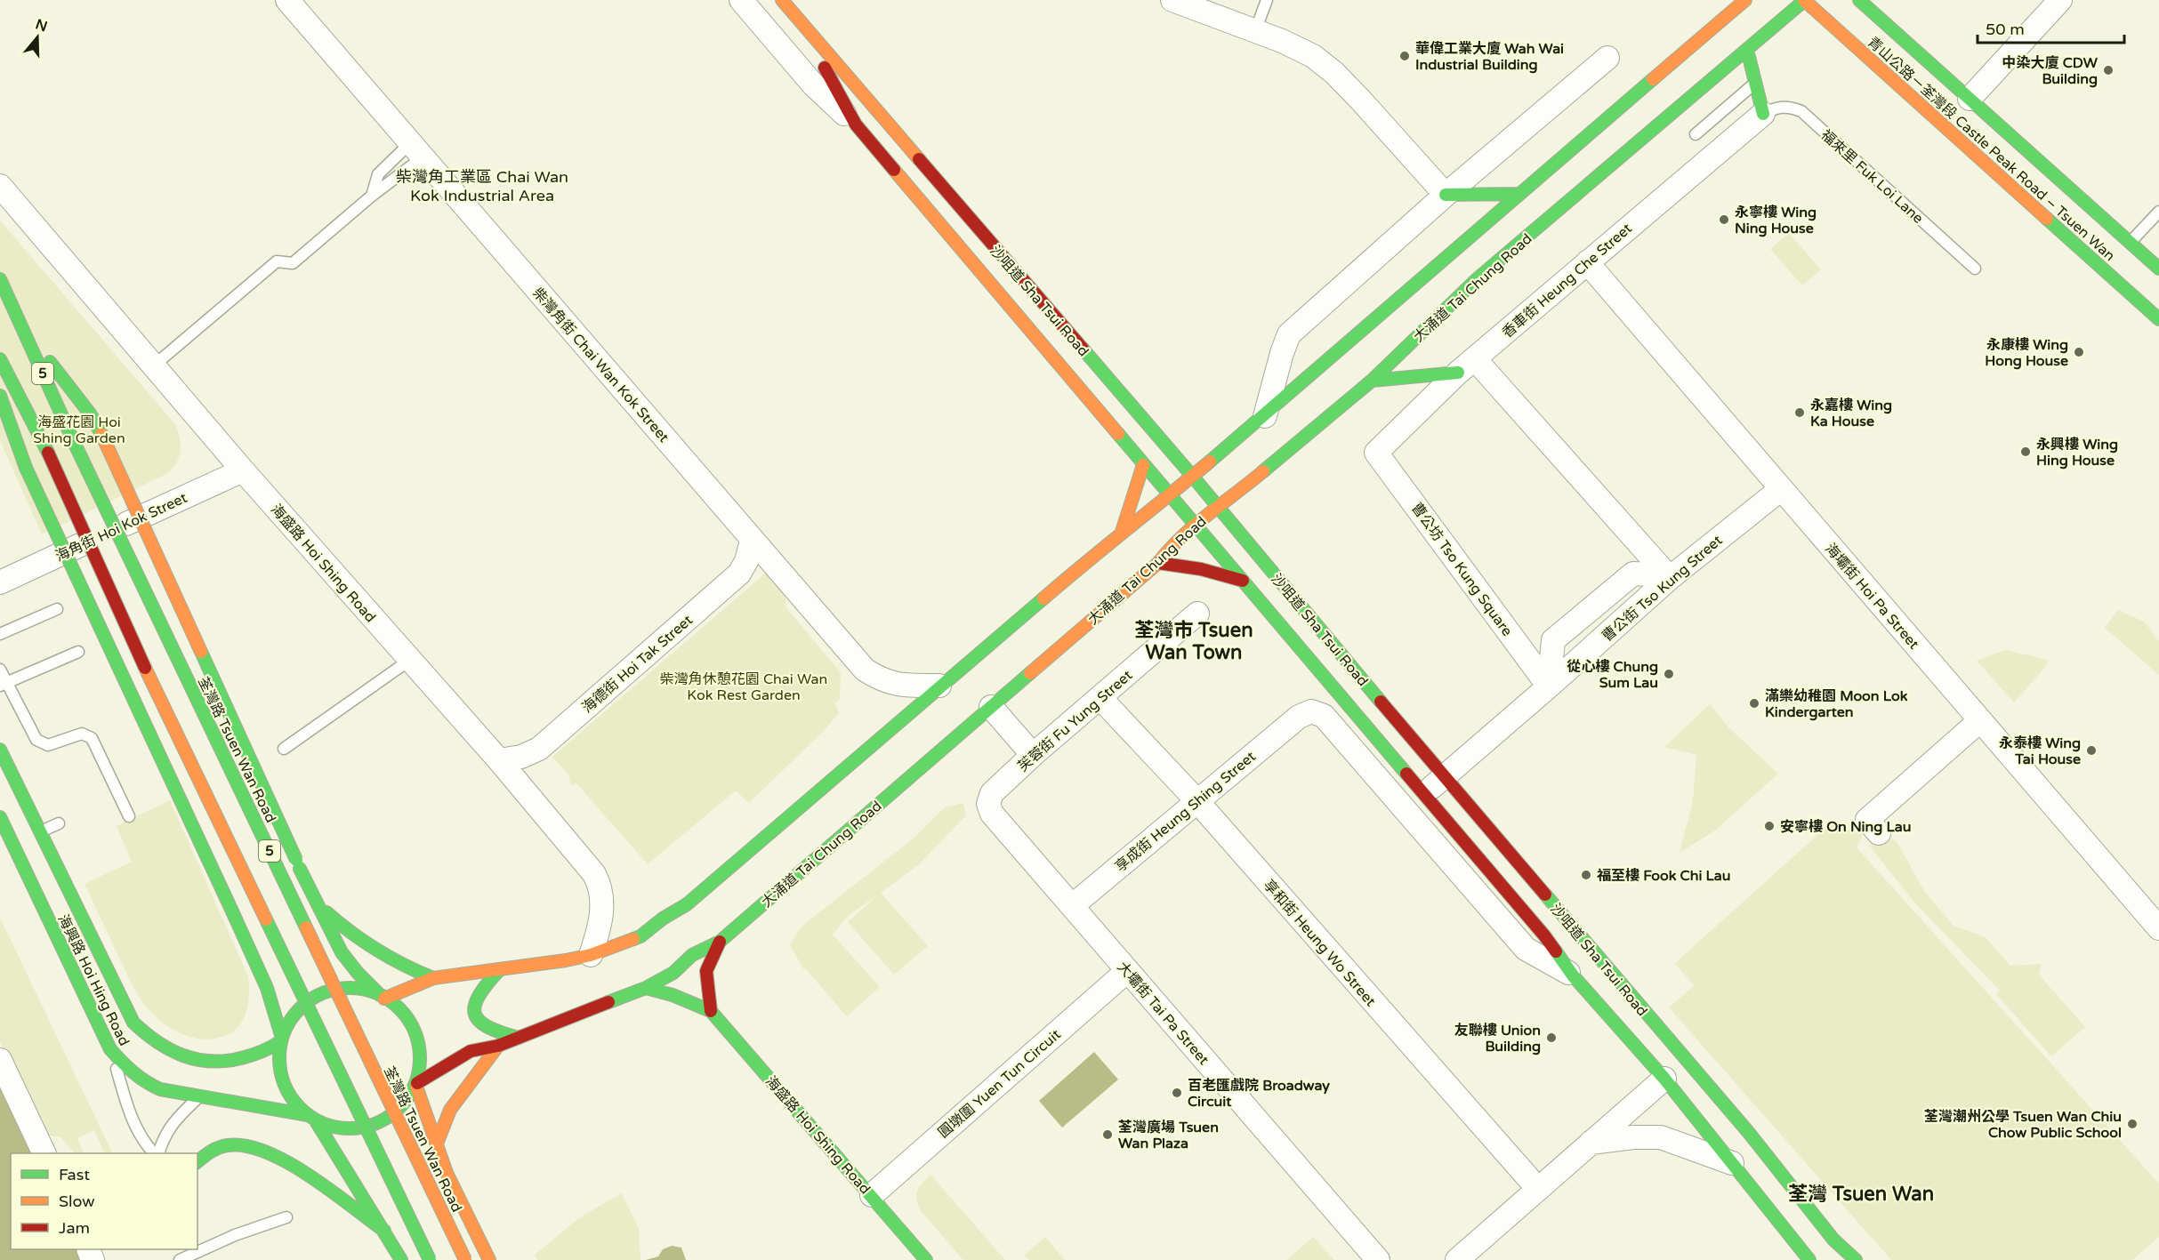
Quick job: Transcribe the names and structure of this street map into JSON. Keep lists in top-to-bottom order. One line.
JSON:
{"streets":{"main road":["青山公路－荃灣段 Castle Peak Road – Tsuen Wan","大涌道 Tai Chung Road","沙咀道 Sha Tsui Road","5","海盛路 Hoi Shing Road","荃灣路 Tsuen Wan Road","海興路 Hoi Hing Road"],"street":["香車街 Heung Che Street","柴灣角街 Chai Wan Kok Street","海角街 Hoi Kok Street","曹公坊 Tso Kung Square","曹公街 Tso Kung Street","海壩街 Hoi Pa Street","海德街 Hoi Tak Street","芙蓉街 Fu Yung Street","享成街 Heung Shing Street","享和街 Heung Wo Street","大壩街 Tai Pa Street","圓墩圍 Yuen Tun Circuit"],"lane":["福來里 Fuk Loi Lane"]},"crossings":[["青山公路－荃灣段 Castle Peak Road – Tsuen Wan","大涌道 Tai Chung Road"],["福來里 Fuk Loi Lane","香車街 Heung Che Street"],["香車街 Heung Che Street","曹公坊 Tso Kung Square"],["香車街 Heung Che Street","海壩街 Hoi Pa Street"],["大涌道 Tai Chung Road","沙咀道 Sha Tsui Road"],["大涌道 Tai Chung Road","海盛路 Hoi Shing Road"],["大涌道 Tai Chung Road","海興路 Hoi Hing Road"],["沙咀道 Sha Tsui Road","曹公街 Tso Kung Street"],["沙咀道 Sha Tsui Road","享成街 Heung Shing Street"],["柴灣角街 Chai Wan Kok Street","海德街 Hoi Tak Street"],["海角街 Hoi Kok Street","海盛路 Hoi Shing Road"],["海盛路 Hoi Shing Road","海德街 Hoi Tak Street"],["海盛路 Hoi Shing Road","圓墩圍 Yuen Tun Circuit"],["曹公坊 Tso Kung Square","曹公街 Tso Kung Street"],["曹公街 Tso Kung Street","海壩街 Hoi Pa Street"],["芙蓉街 Fu Yung Street","享和街 Heung Wo Street"],["芙蓉街 Fu Yung Street","大壩街 Tai Pa Street"],["享成街 Heung Shing Street","享和街 Heung Wo Street"],["享成街 Heung Shing Street","大壩街 Tai Pa Street"],["大壩街 Tai Pa Street","圓墩圍 Yuen Tun Circuit"]],"districts":["柴灣角工業區 Chai Wan Kok Industrial Area","荃灣市 Tsuen Wan Town","荃灣 Tsuen Wan"],"parks":["海盛花園 Hoi Shing Garden","柴灣角休憩花園 Chai Wan Kok Rest Garden"],"places":["華偉工業大廈 Wah Wai Industrial Building","中染大廈 CDW Building","永寧樓 Wing Ning House","永康樓 Wing Hong House","永嘉樓 Wing Ka House","永興樓 Wing Hing House","從心樓 Chung Sum Lau","滿樂幼稚園 Moon Lok Kindergarten","永泰樓 Wing Tai House","安寧樓 On Ning Lau","福至樓 Fook Chi Lau","友聯樓 Union Building","百老匯戲院 Broadway Circuit","荃灣潮州公學 Tsuen Wan Chiu Chow Public School","荃灣廣場 Tsuen Wan Plaza"],"legend":["Fast","Slow","Jam"],"scale_bar":"50 m","north":"top"}
